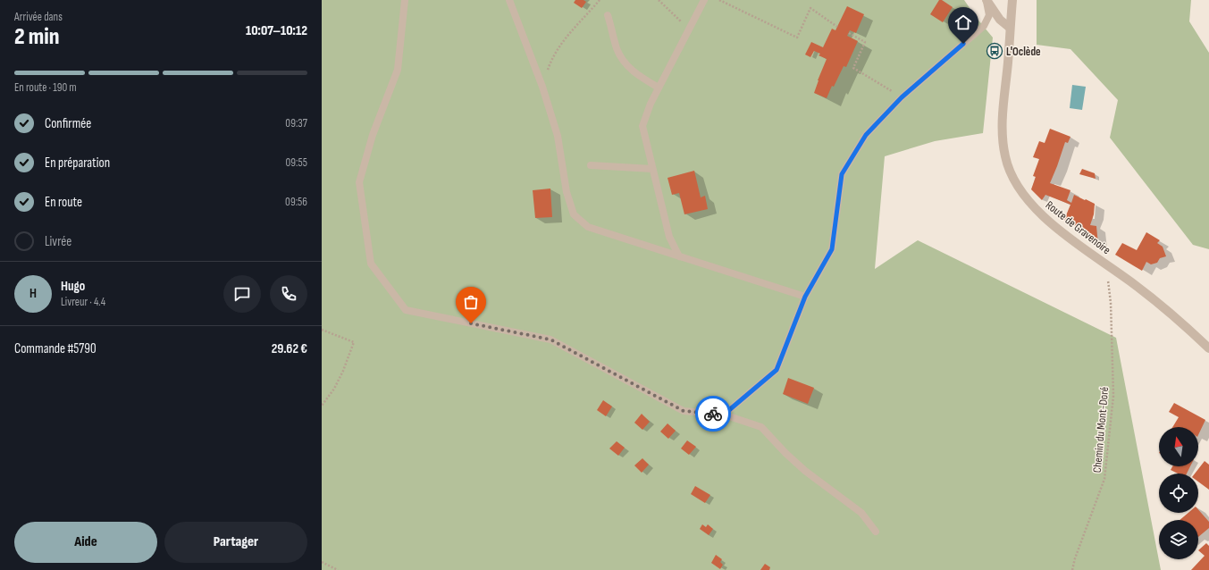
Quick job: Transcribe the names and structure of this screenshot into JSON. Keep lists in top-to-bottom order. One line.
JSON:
{"streets":{"street":["Route de Gravenoire"],"path":["Chemin du Mont-Doré"]},"crossings":[["Route de Gravenoire","Chemin du Mont-Doré"]],"places":{"bus stop":["L'Oclède"]},"north":"top","page":{"heading":["2 min","Arrivée dans","10:07–10:12"],"panel":["Hugo","Livreur · 4.4","Commande #5790","29.62 €"],"bar":"En route · 190 m","list":[["Confirmée","09:37"],["En préparation","09:55"],["En route","09:56"],"Livrée"],"round":"H","buttons":["Aide","Partager"]}}
